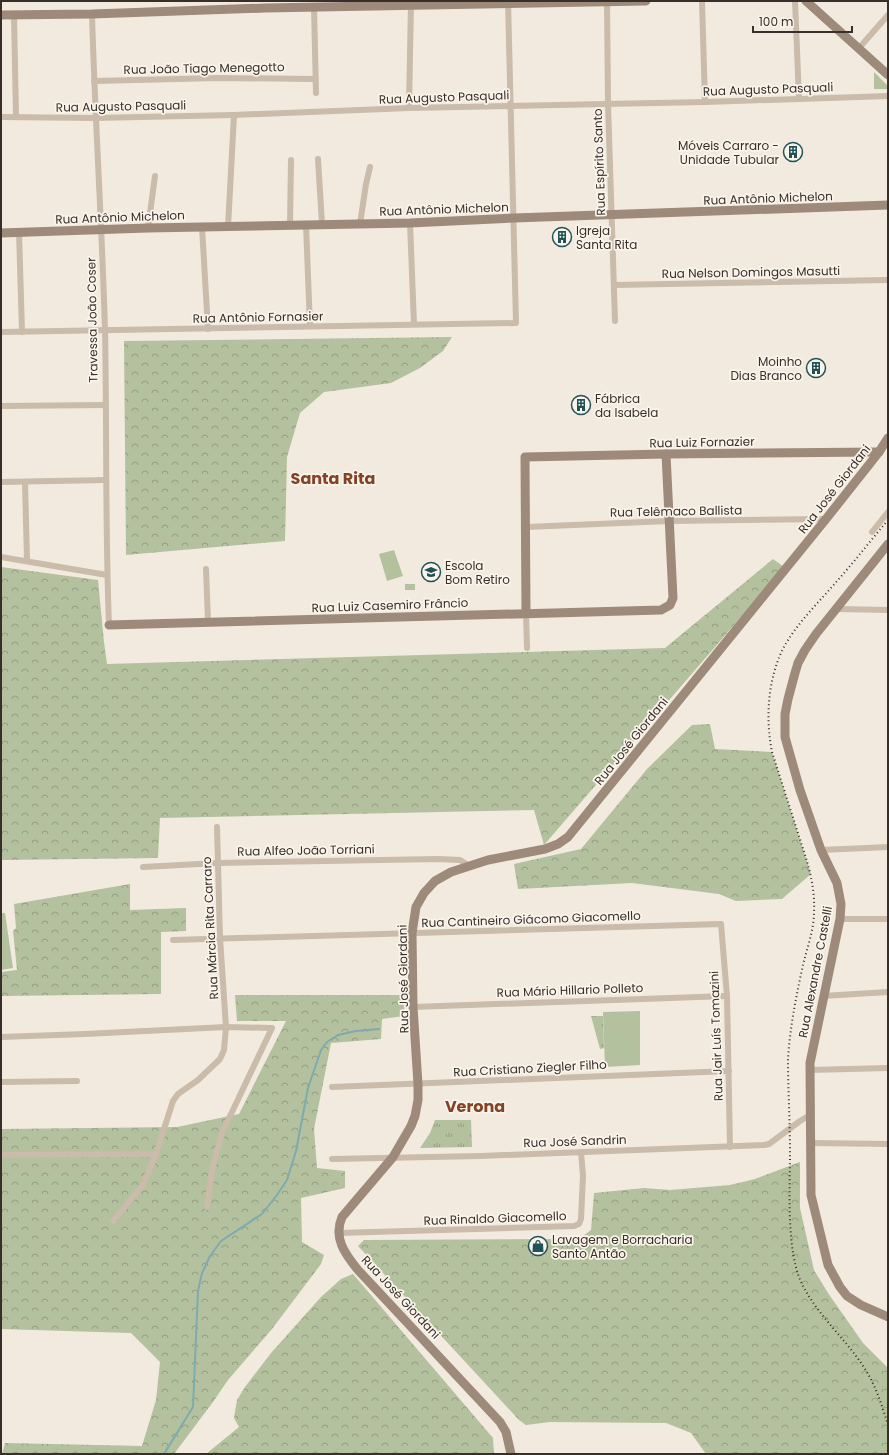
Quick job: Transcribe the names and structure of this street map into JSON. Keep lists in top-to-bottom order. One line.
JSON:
{"streets":{"street":["Rua João Tiago Menegotto","Rua Augusto Pasquali","Rua Espírito Santo","Rua Antônio Michelon","Rua Nelson Domingos Masutti","Rua Antônio Fornasier","Travessa João Coser","Rua Luiz Fornazier","Rua José Giordani","Rua Telêmaco Ballista","Rua Luiz Casemiro Frâncio","Rua Alfeo João Torriani","Rua Cantineiro Giácomo Giacomello","Rua Márcia Rita Carraro","Rua Alexandre Castelli","Rua Mário Hillario Polleto","Rua Jair Luís Tomazini","Rua Cristiano Ziegler Filho","Rua José Sandrin","Rua Rinaldo Giacomello"]},"crossings":[["Rua João Tiago Menegotto","Travessa João Coser"],["Rua Augusto Pasquali","Rua Espírito Santo"],["Rua Augusto Pasquali","Travessa João Coser"],["Rua Espírito Santo","Rua Antônio Michelon"],["Rua Espírito Santo","Rua Nelson Domingos Masutti"],["Rua Antônio Michelon","Rua Antônio Fornasier"],["Rua Antônio Michelon","Travessa João Coser"],["Rua Antônio Fornasier","Travessa João Coser"],["Travessa João Coser","Rua Luiz Casemiro Frâncio"],["Rua Luiz Fornazier","Rua José Giordani"],["Rua Luiz Fornazier","Rua Telêmaco Ballista"],["Rua José Giordani","Rua Telêmaco Ballista"],["Rua José Giordani","Rua Alfeo João Torriani"],["Rua José Giordani","Rua Cantineiro Giácomo Giacomello"],["Rua José Giordani","Rua Mário Hillario Polleto"],["Rua José Giordani","Rua Cristiano Ziegler Filho"],["Rua José Giordani","Rua José Sandrin"],["Rua José Giordani","Rua Rinaldo Giacomello"],["Rua Telêmaco Ballista","Rua Luiz Casemiro Frâncio"],["Rua Alfeo João Torriani","Rua Márcia Rita Carraro"],["Rua Cantineiro Giácomo Giacomello","Rua Márcia Rita Carraro"],["Rua Cantineiro Giácomo Giacomello","Rua Jair Luís Tomazini"],["Rua Alexandre Castelli","Rua José Sandrin"],["Rua Mário Hillario Polleto","Rua Jair Luís Tomazini"],["Rua Jair Luís Tomazini","Rua Cristiano Ziegler Filho"],["Rua Jair Luís Tomazini","Rua José Sandrin"],["Rua José Sandrin","Rua Rinaldo Giacomello"]],"districts":["Santa Rita","Verona"],"places":{"building":["Móveis Carraro - Unidade Tubular","Igreja Santa Rita","Moinho Dias Branco","Fábrica da Isabela"],"school or university":["Escola Bom Retiro"],"shop":["Lavagem e Borracharia Santo Antão"]},"scale_bar":"100 m"}
